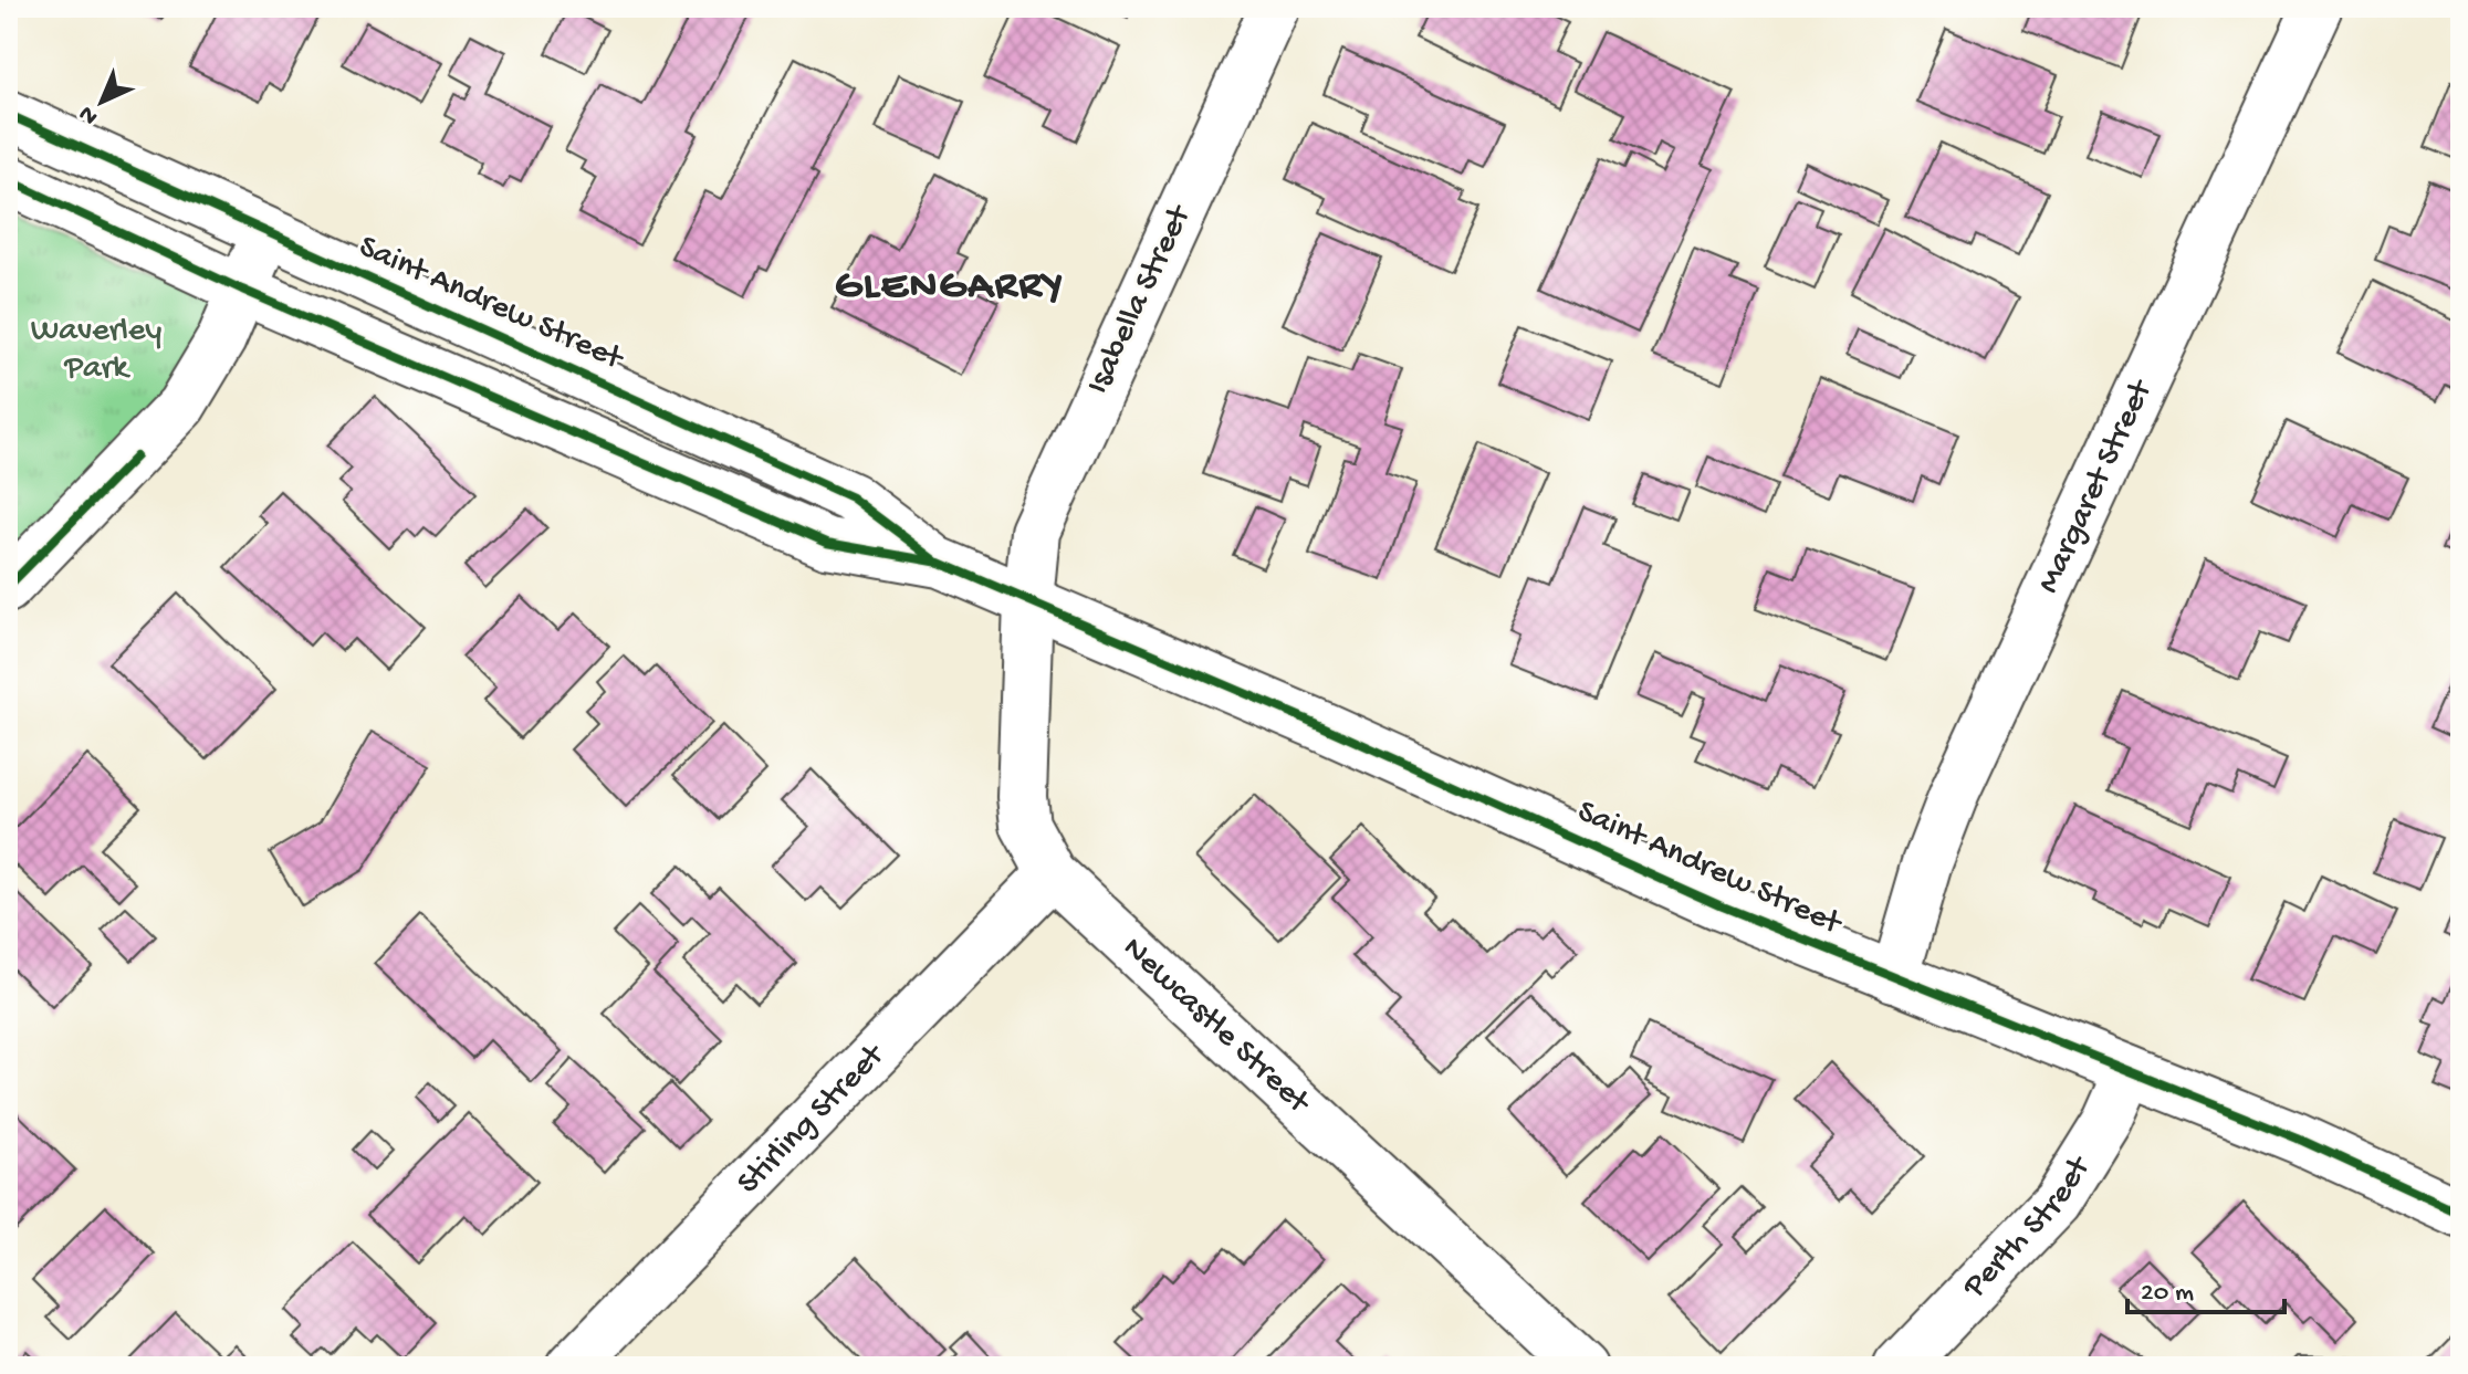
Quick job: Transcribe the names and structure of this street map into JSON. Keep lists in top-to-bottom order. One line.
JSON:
{"streets":{"street":["Isabella Street","Saint Andrew Street","Margaret Street","Newcastle Street","Stirling Street","Perth Street"]},"crossings":[["Isabella Street","Saint Andrew Street"],["Isabella Street","Newcastle Street"],["Saint Andrew Street","Margaret Street"],["Saint Andrew Street","Newcastle Street"],["Saint Andrew Street","Perth Street"],["Newcastle Street","Stirling Street"]],"districts":["GLENGARRY"],"parks":["Waverley Park"],"scale_bar":"20 m","north":"bottom left"}
